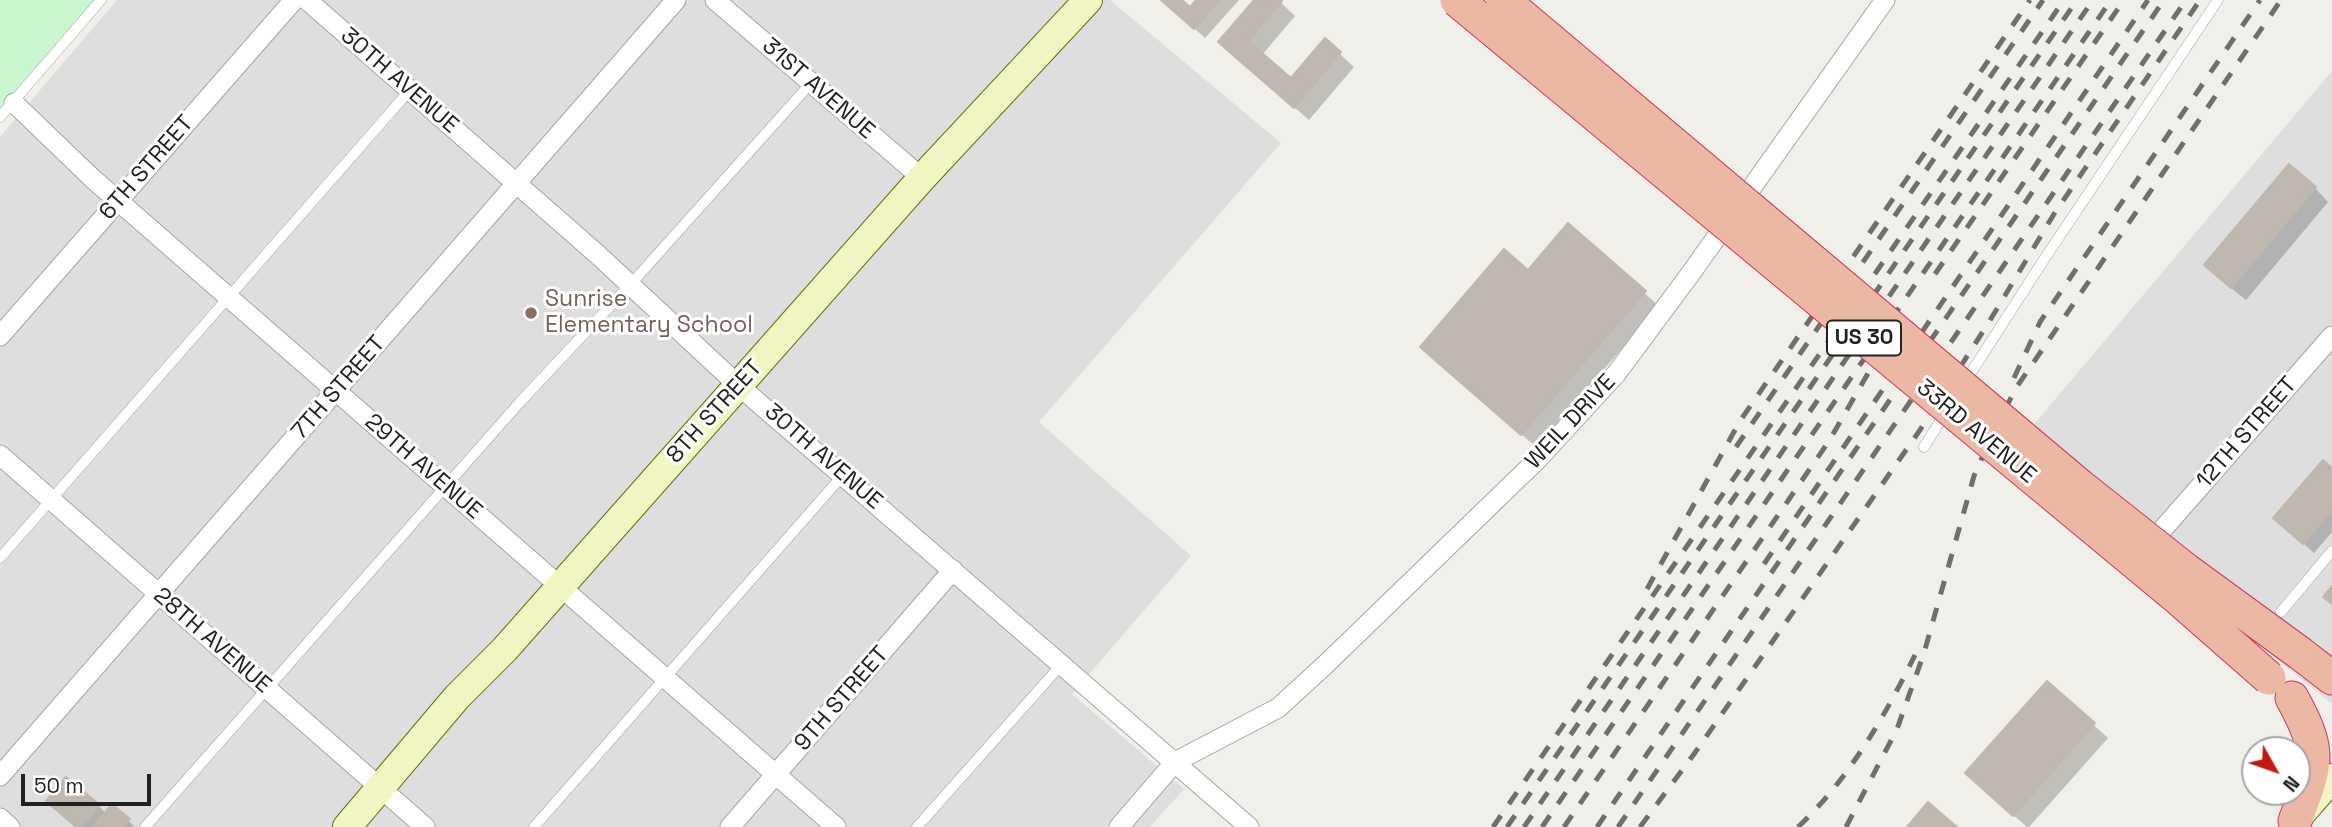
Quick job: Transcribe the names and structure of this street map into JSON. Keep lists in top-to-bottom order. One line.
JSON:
{"streets":{"highway":["US 30","33RD AVENUE"],"main road":["8TH STREET"],"street":["30TH AVENUE","31ST AVENUE","6TH STREET","7TH STREET","WEIL DRIVE","12TH STREET","29TH AVENUE","28TH AVENUE","9TH STREET"]},"crossings":[["30TH AVENUE","7TH STREET"],["30TH AVENUE","8TH STREET"],["30TH AVENUE","WEIL DRIVE"],["30TH AVENUE","9TH STREET"],["31ST AVENUE","8TH STREET"],["6TH STREET","29TH AVENUE"],["7TH STREET","29TH AVENUE"],["7TH STREET","28TH AVENUE"],["8TH STREET","29TH AVENUE"],["8TH STREET","28TH AVENUE"],["29TH AVENUE","9TH STREET"]],"places":["Sunrise Elementary School"],"scale_bar":"50 m","north":"bottom right"}
